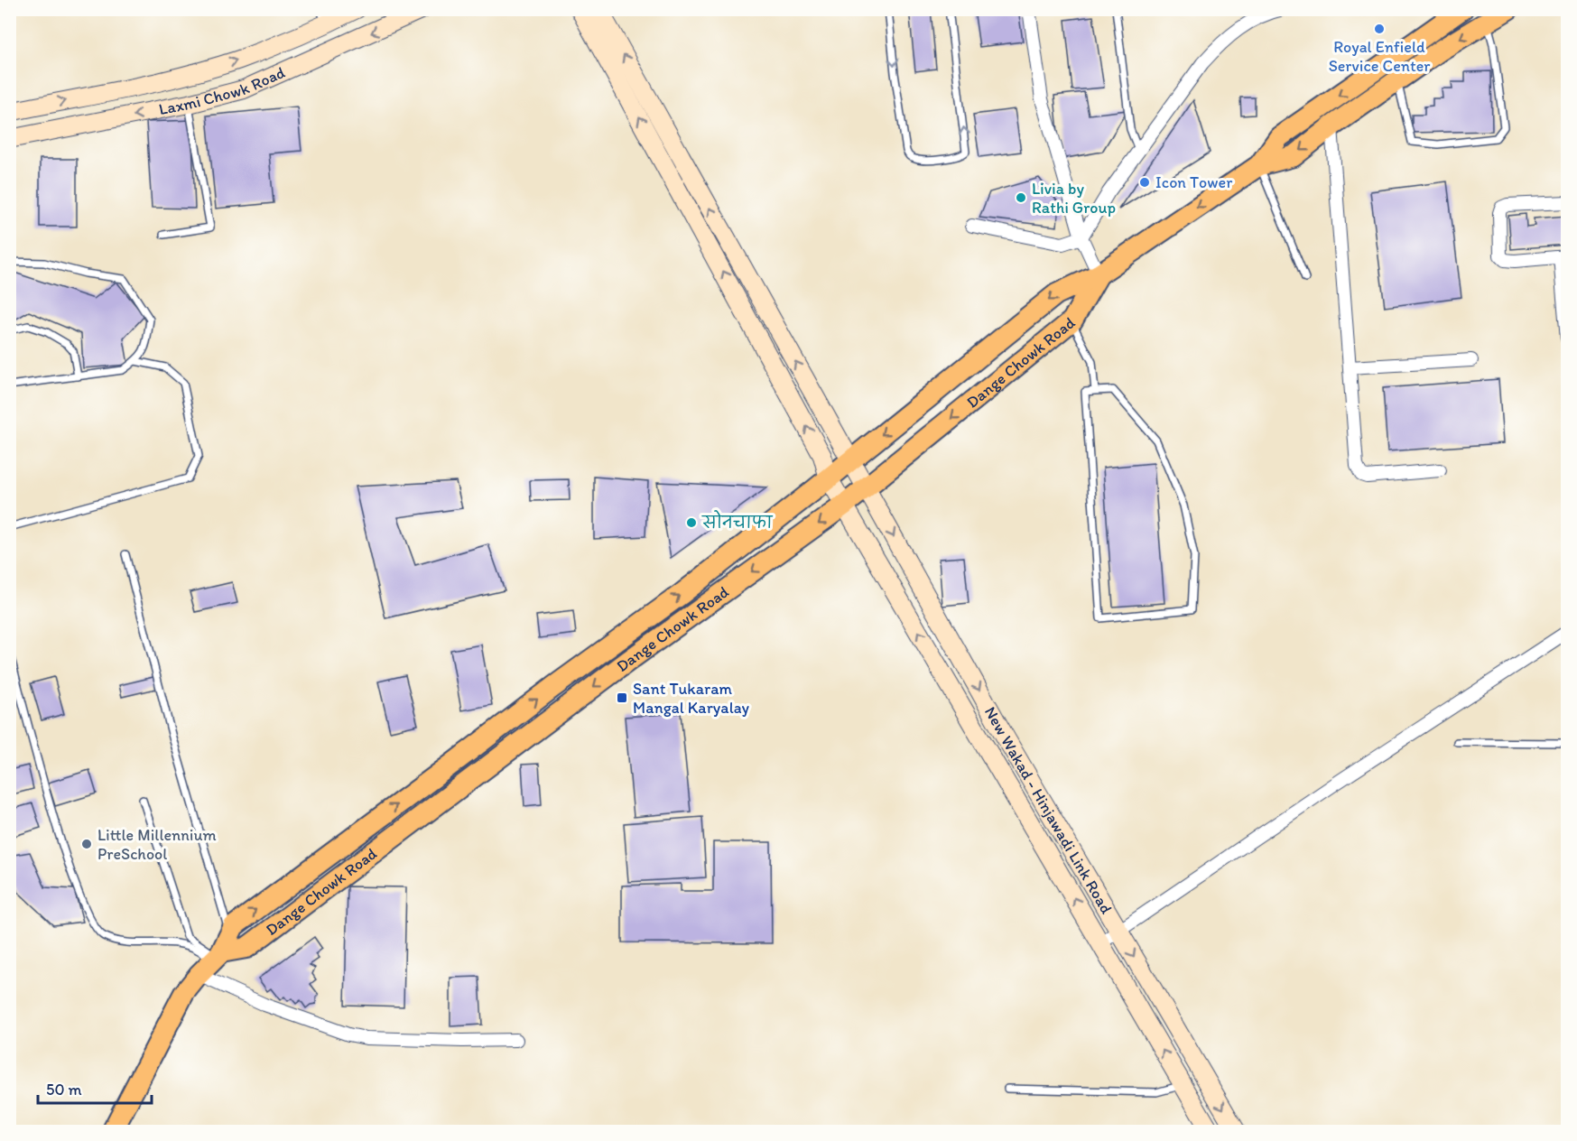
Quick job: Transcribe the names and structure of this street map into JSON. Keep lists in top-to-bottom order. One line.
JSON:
{"streets":{"main road":["Laxmi Chowk Road","Dange Chowk Road","New Wakad - Hinjawadi Link Road"]},"crossings":[["Dange Chowk Road","New Wakad - Hinjawadi Link Road"]],"places":{"other":["Royal Enfield Service Center","Icon Tower","Livia by Rathi Group","सोनचाफा","Little Millennium PreSchool"],"transit":["Sant Tukaram Mangal Karyalay"]},"scale_bar":"50 m"}
